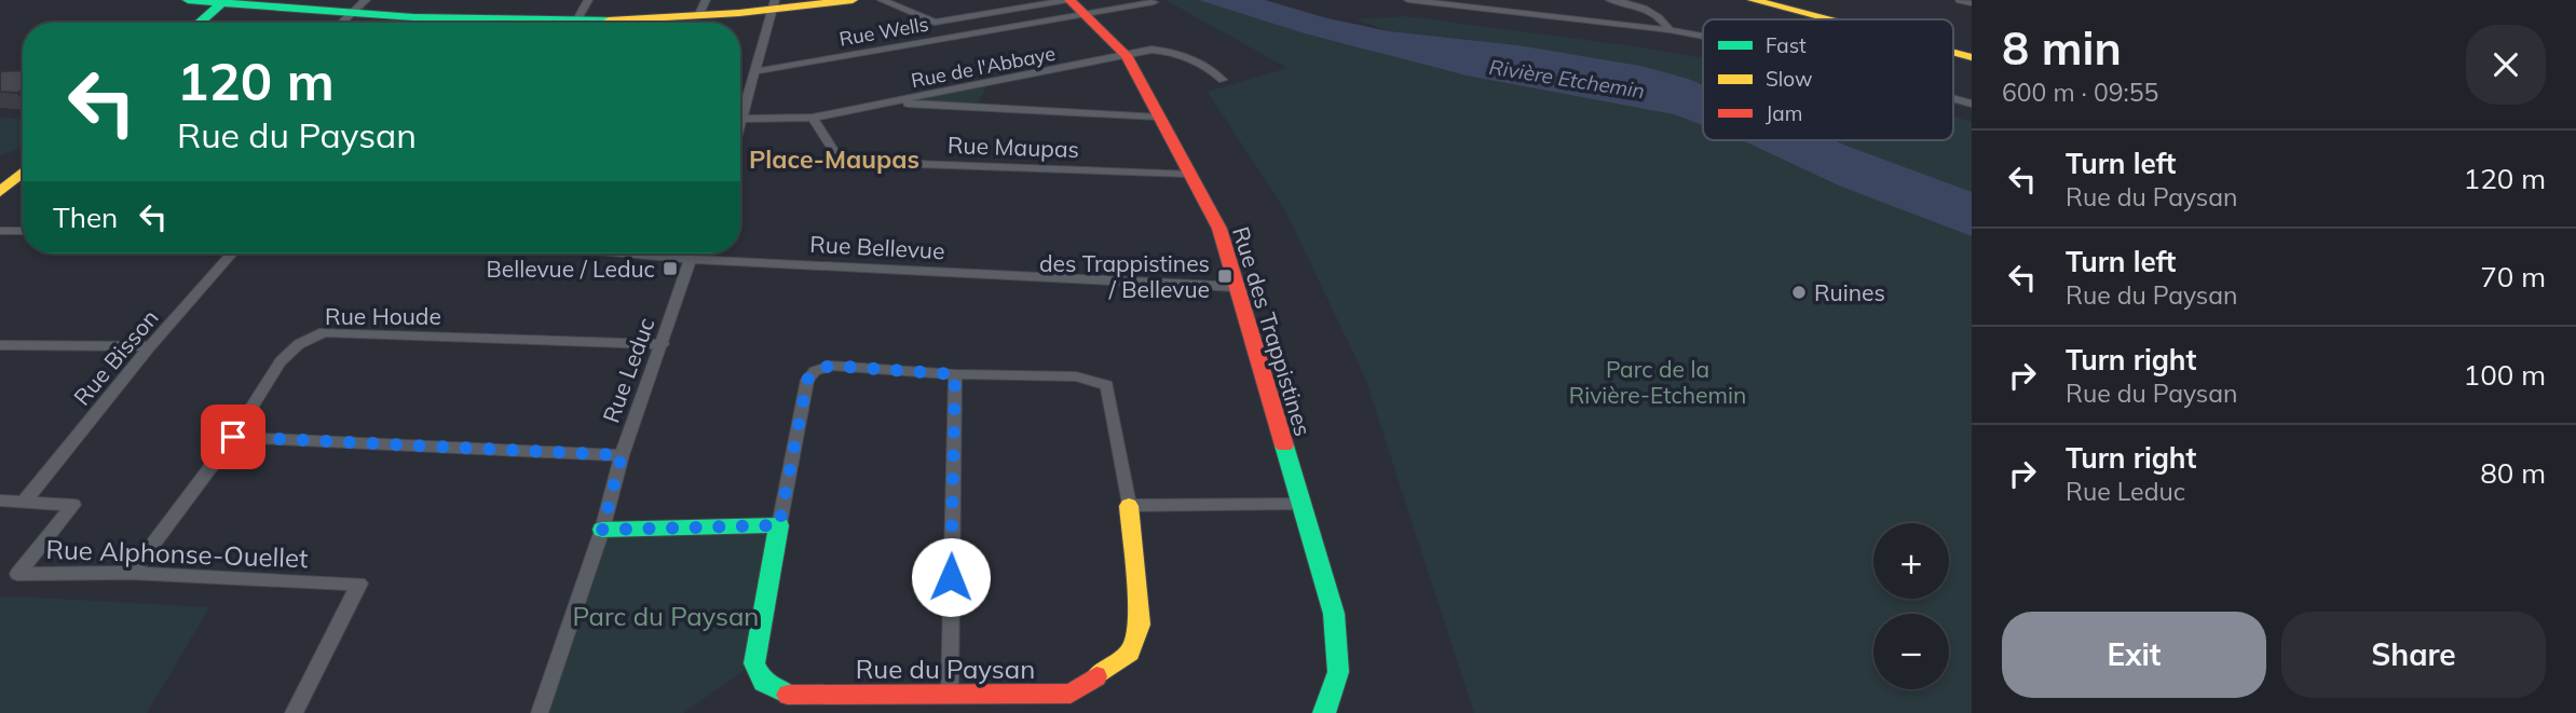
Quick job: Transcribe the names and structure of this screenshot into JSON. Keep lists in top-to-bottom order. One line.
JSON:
{"streets":{"street":["Rue Wells","Rue de l'Abbaye","Rue Maupas","Rue Bellevue","Rue Houde","Rue des Trappistines","Rue Bisson","Rue Leduc","Rue Alphonse-Ouellet","Rue du Paysan"]},"crossings":[["Rue Wells","Rue des Trappistines"],["Rue de l'Abbaye","Rue Maupas"],["Rue de l'Abbaye","Rue des Trappistines"],["Rue Maupas","Rue des Trappistines"],["Rue Bellevue","Rue des Trappistines"],["Rue Bellevue","Rue Leduc"],["Rue Houde","Rue Leduc"],["Rue Houde","Rue Alphonse-Ouellet"],["Rue Bisson","Rue Alphonse-Ouellet"]],"districts":["Place-Maupas"],"water":["Rivière Etchemin"],"parks":["Parc de la Rivière-Etchemin","Parc du Paysan"],"places":{"transit":["Bellevue / Leduc","des Trappistines / Bellevue"],"other":["Ruines"]},"legend":["Fast","Slow","Jam"],"page":{"heading":["8 min","600 m · 09:55"],"turn":["120 m","Rue du Paysan"],"list":[{"name":"Turn left","note":"Rue du Paysan","value":"120 m"},{"name":"Turn left","note":"Rue du Paysan","value":"70 m"},{"name":"Turn right","note":"Rue du Paysan","value":"100 m"},{"name":"Turn right","note":"Rue Leduc","value":"80 m"}],"then":"Then","map_buttons":["+","−"],"buttons":["Exit","Share"]}}
